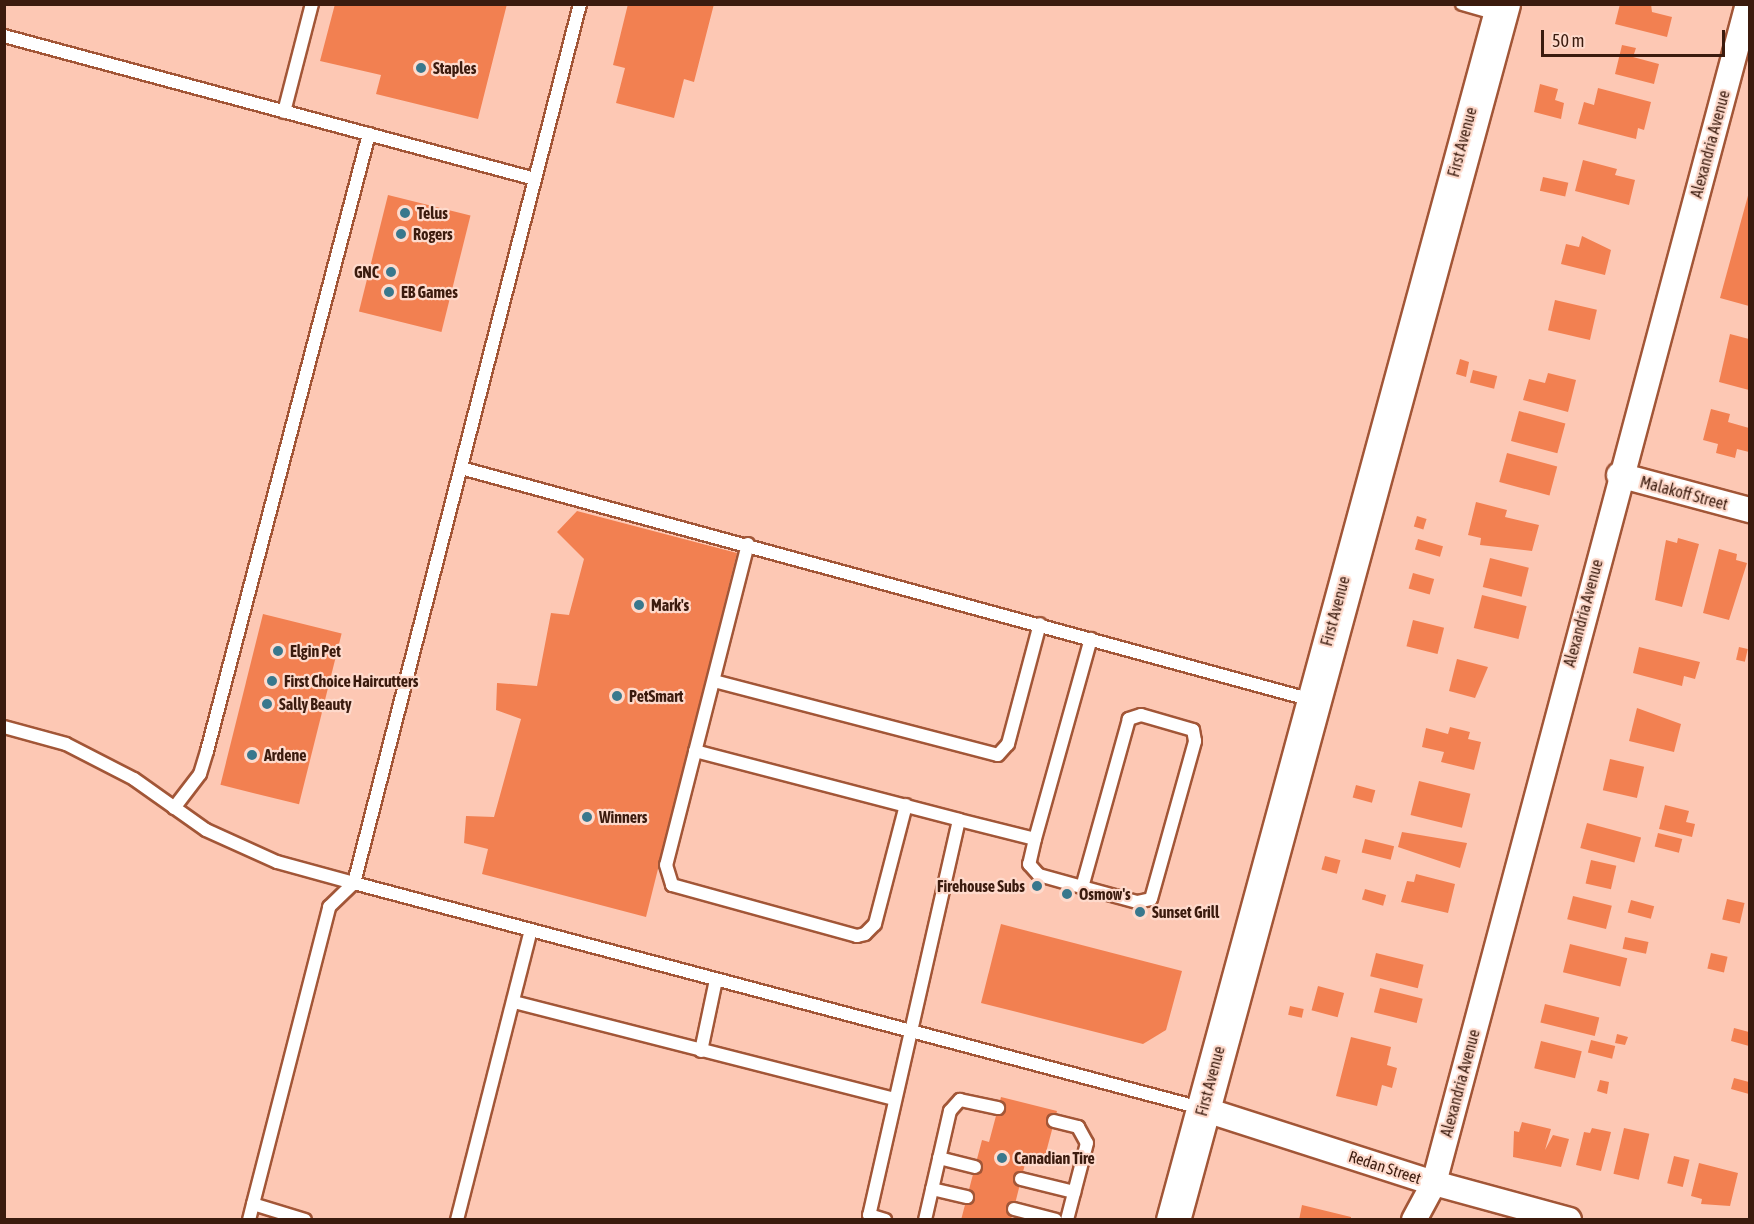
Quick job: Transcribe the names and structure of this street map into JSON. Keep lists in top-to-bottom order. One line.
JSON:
{"streets":{"main road":["First Avenue"],"street":["Alexandria Avenue","Malakoff Street","Redan Street"]},"crossings":[["First Avenue","Redan Street"],["Alexandria Avenue","Malakoff Street"],["Alexandria Avenue","Redan Street"]],"places":["Staples","Telus","Rogers","GNC","EB Games","Mark's","Elgin Pet","First Choice Haircutters","PetSmart","Sally Beauty","Ardene","Winners","Firehouse Subs","Osmow's","Sunset Grill","Canadian Tire"],"scale_bar":"50 m"}
